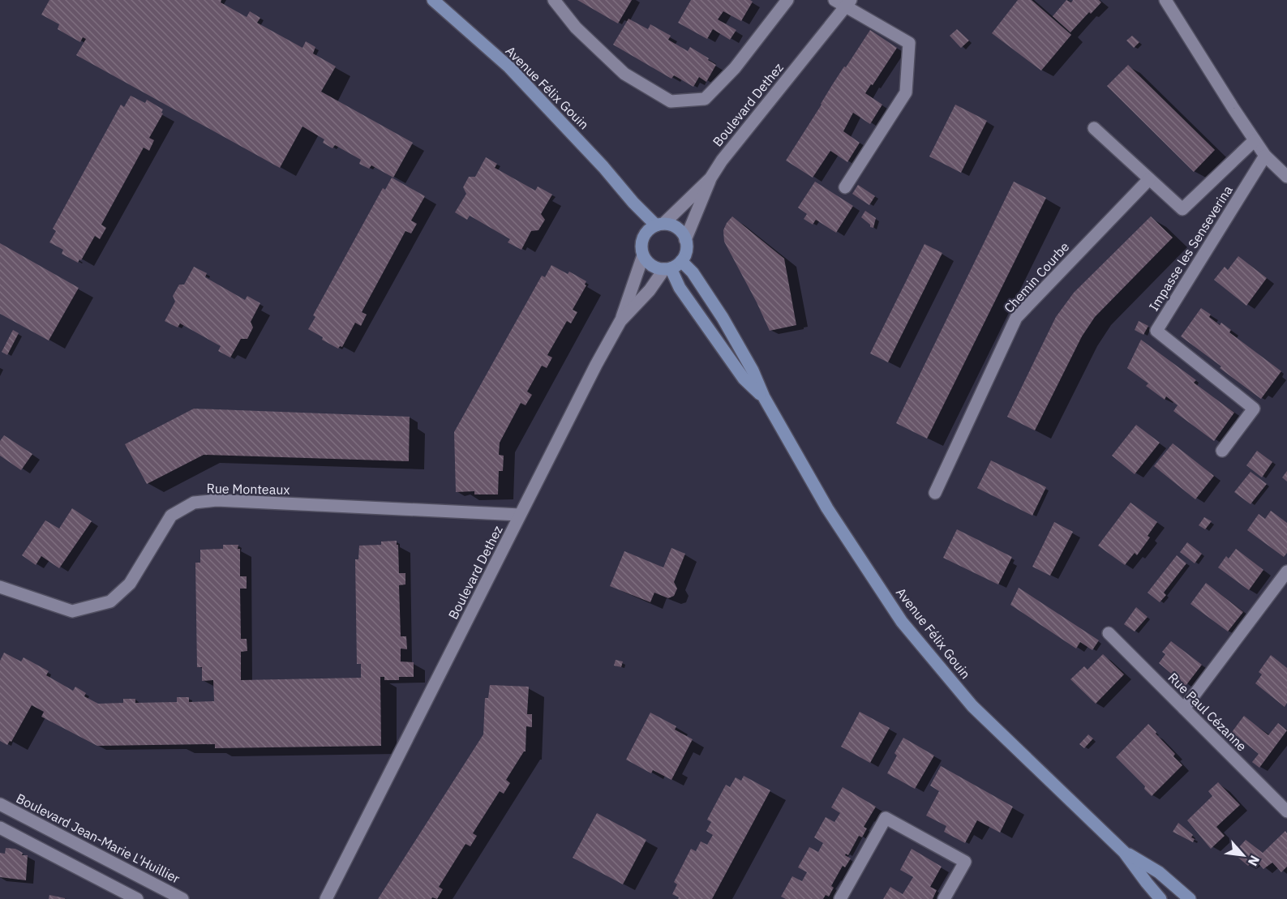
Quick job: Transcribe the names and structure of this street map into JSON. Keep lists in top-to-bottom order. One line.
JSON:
{"streets":{"main road":["Avenue Félix Gouin"],"street":["Boulevard Dethez","Impasse les Senseverina","Chemin Courbe","Rue Monteaux","Rue Paul Cézanne","Boulevard Jean-Marie L'Huillier"]},"crossings":[["Avenue Félix Gouin","Boulevard Dethez"],["Boulevard Dethez","Rue Monteaux"]],"north":"bottom right"}
